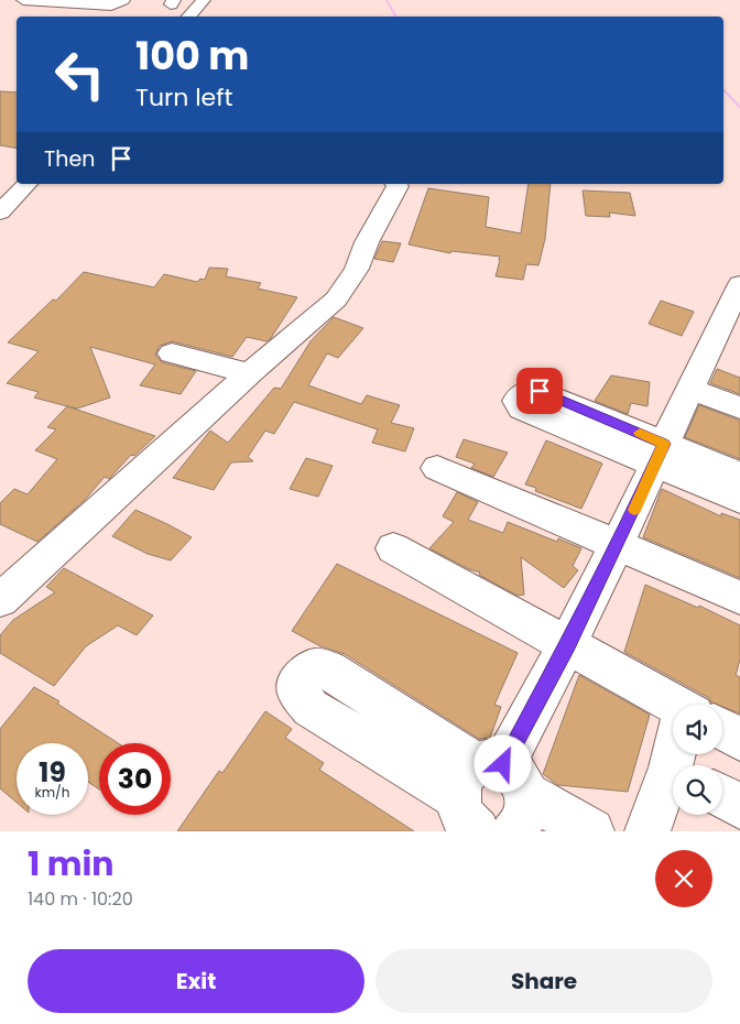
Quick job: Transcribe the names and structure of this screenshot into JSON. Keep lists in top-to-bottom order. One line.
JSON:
{"page":{"turn":["100 m","Turn left"],"then":"Then","speed":"19 km/h","limit":"30","heading":["1 min","140 m · 10:20"],"buttons":["Exit","Share"]}}
